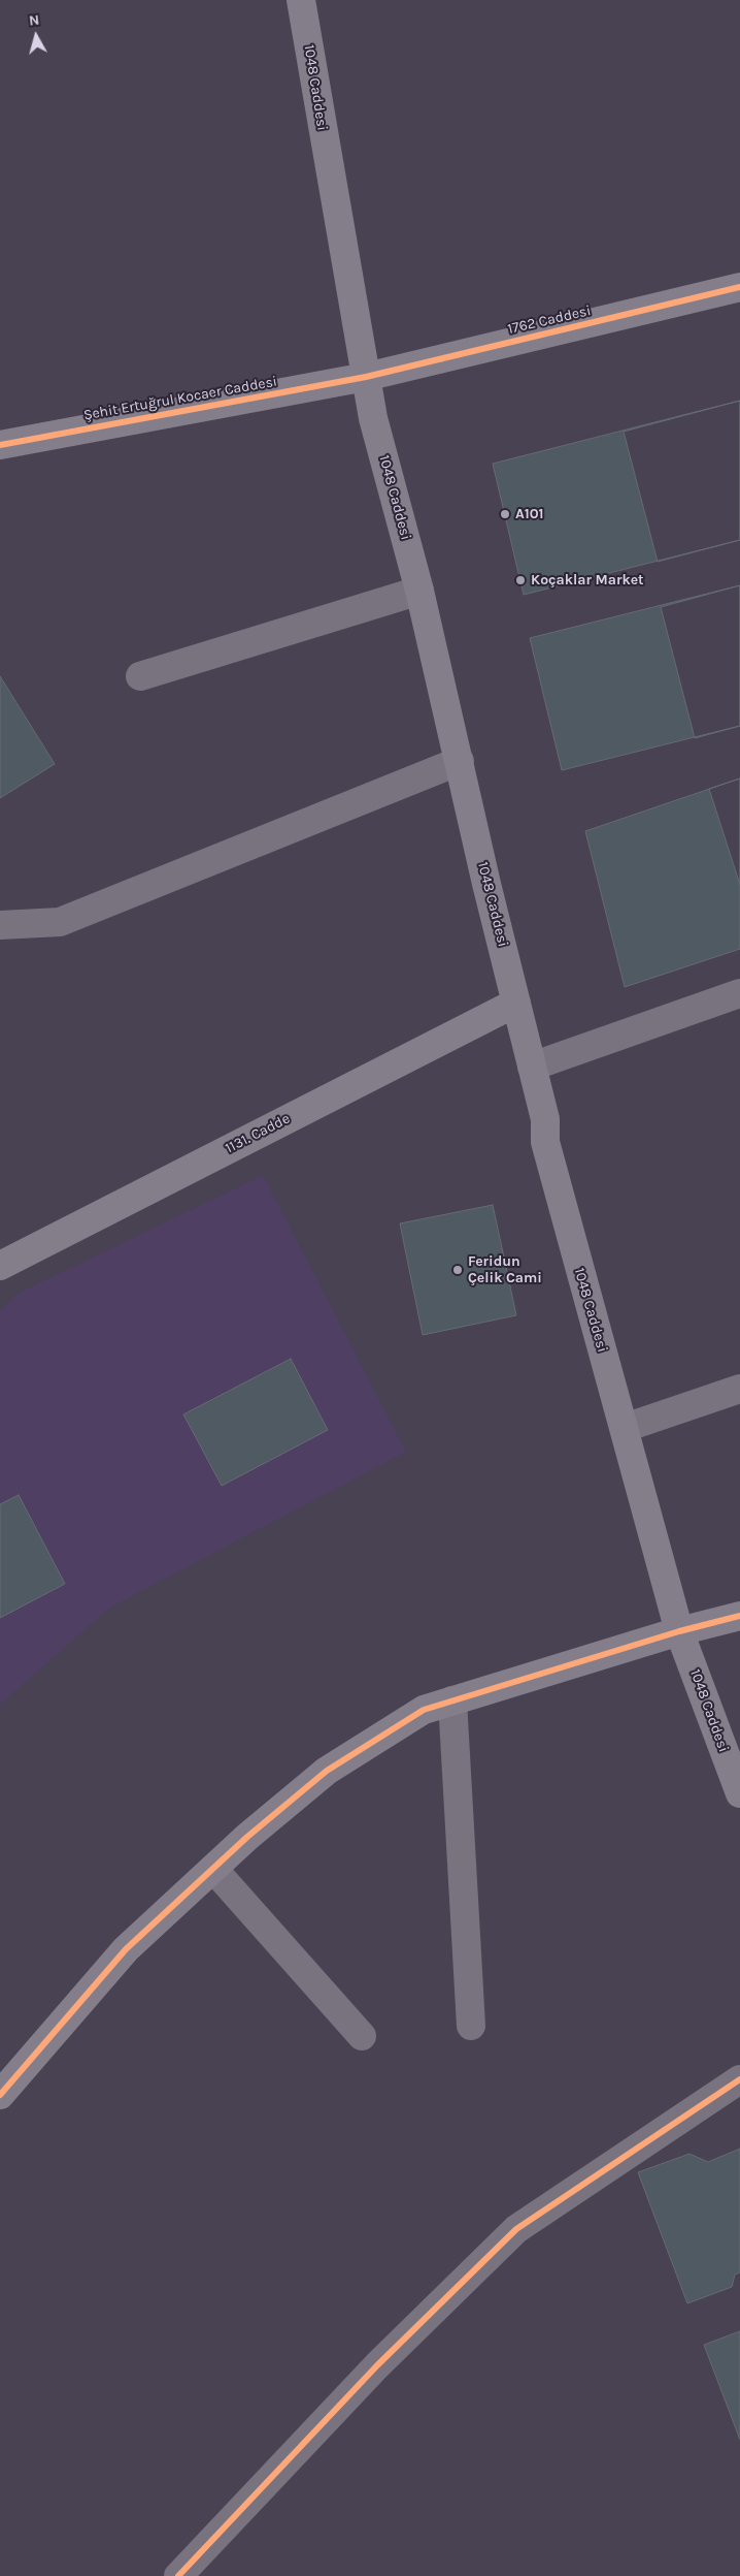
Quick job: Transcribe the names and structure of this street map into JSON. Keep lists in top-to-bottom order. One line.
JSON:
{"streets":{"street":["1048 Caddesi","1762 Caddesi","Şehit Ertuğrul Kocaer Caddesi","1131. Cadde"]},"crossings":[["1048 Caddesi","1762 Caddesi"],["1048 Caddesi","Şehit Ertuğrul Kocaer Caddesi"],["1048 Caddesi","1131. Cadde"],["1762 Caddesi","Şehit Ertuğrul Kocaer Caddesi"]],"places":["A101","Koçaklar Market","Feridun Çelik Cami"],"north":"top"}
